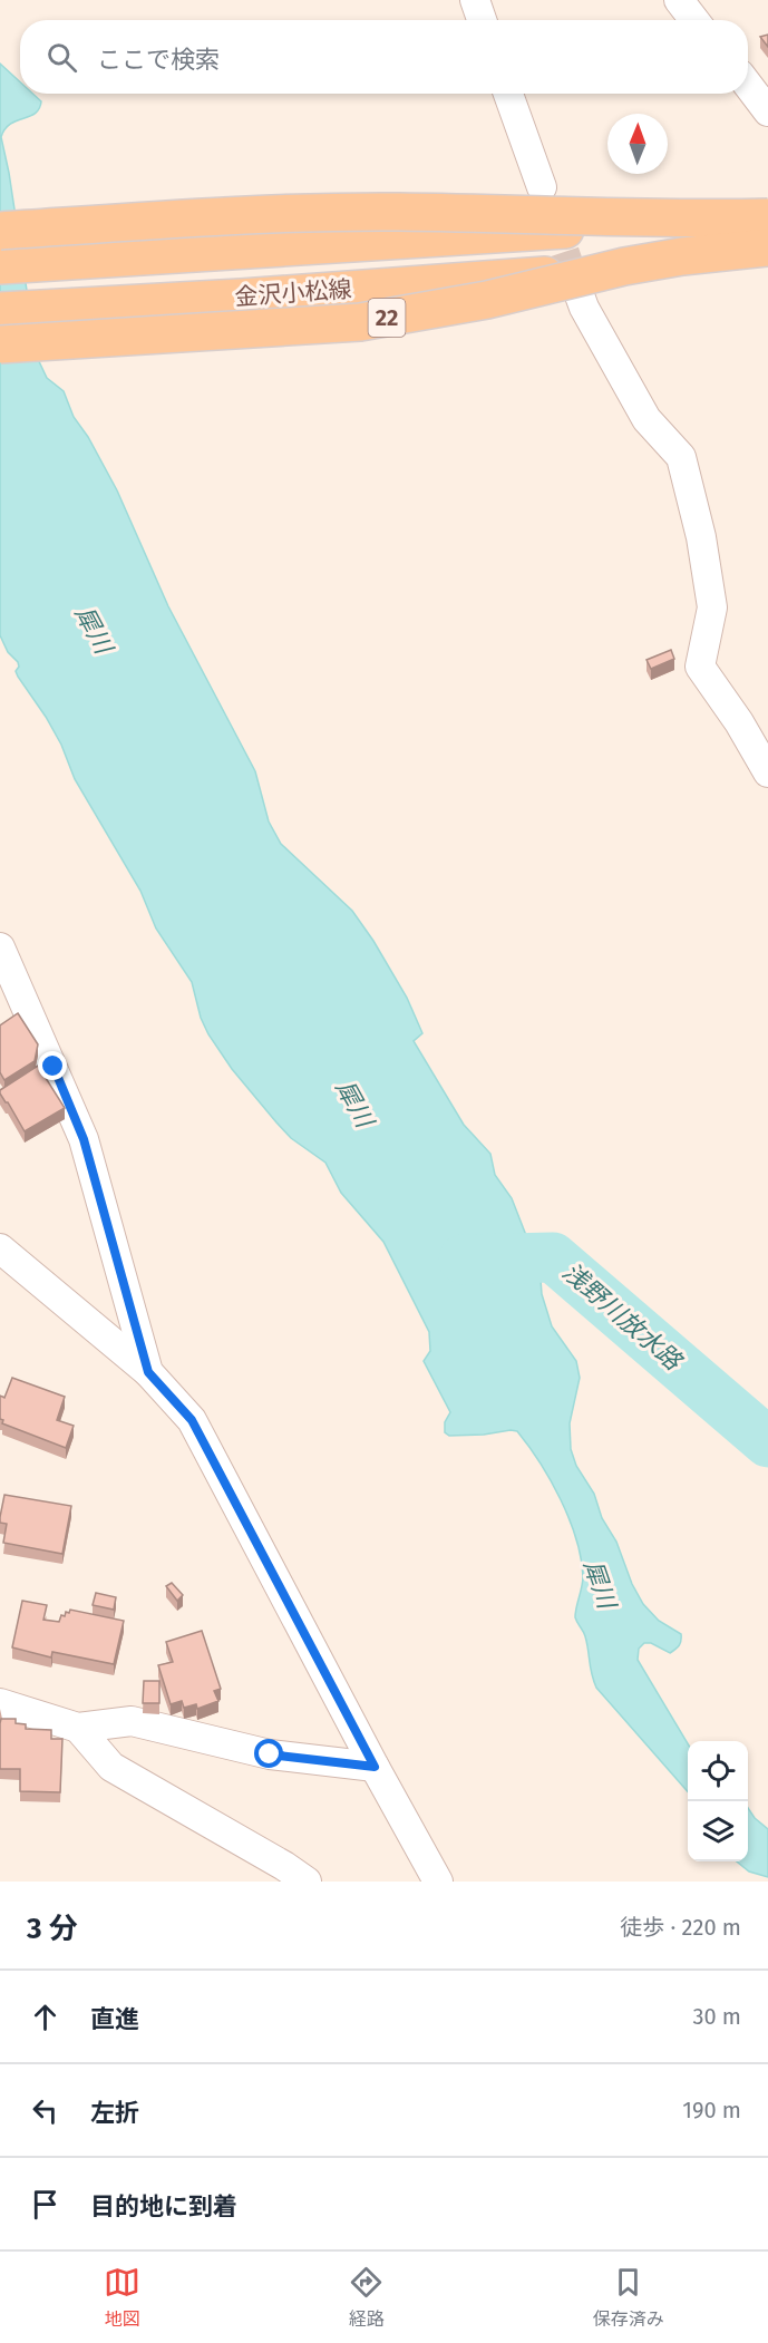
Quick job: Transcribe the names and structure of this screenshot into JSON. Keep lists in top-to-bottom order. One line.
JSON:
{"streets":{"main road":["金沢小松線","22"]},"water":["犀川","浅野川放水路"],"north":"top","page":{"search":"ここで検索","heading":["3 分","徒歩 · 220 m"],"list":[["直進","30 m"],["左折","190 m"],"目的地に到着"],"nav":["地図","経路","保存済み"]}}
